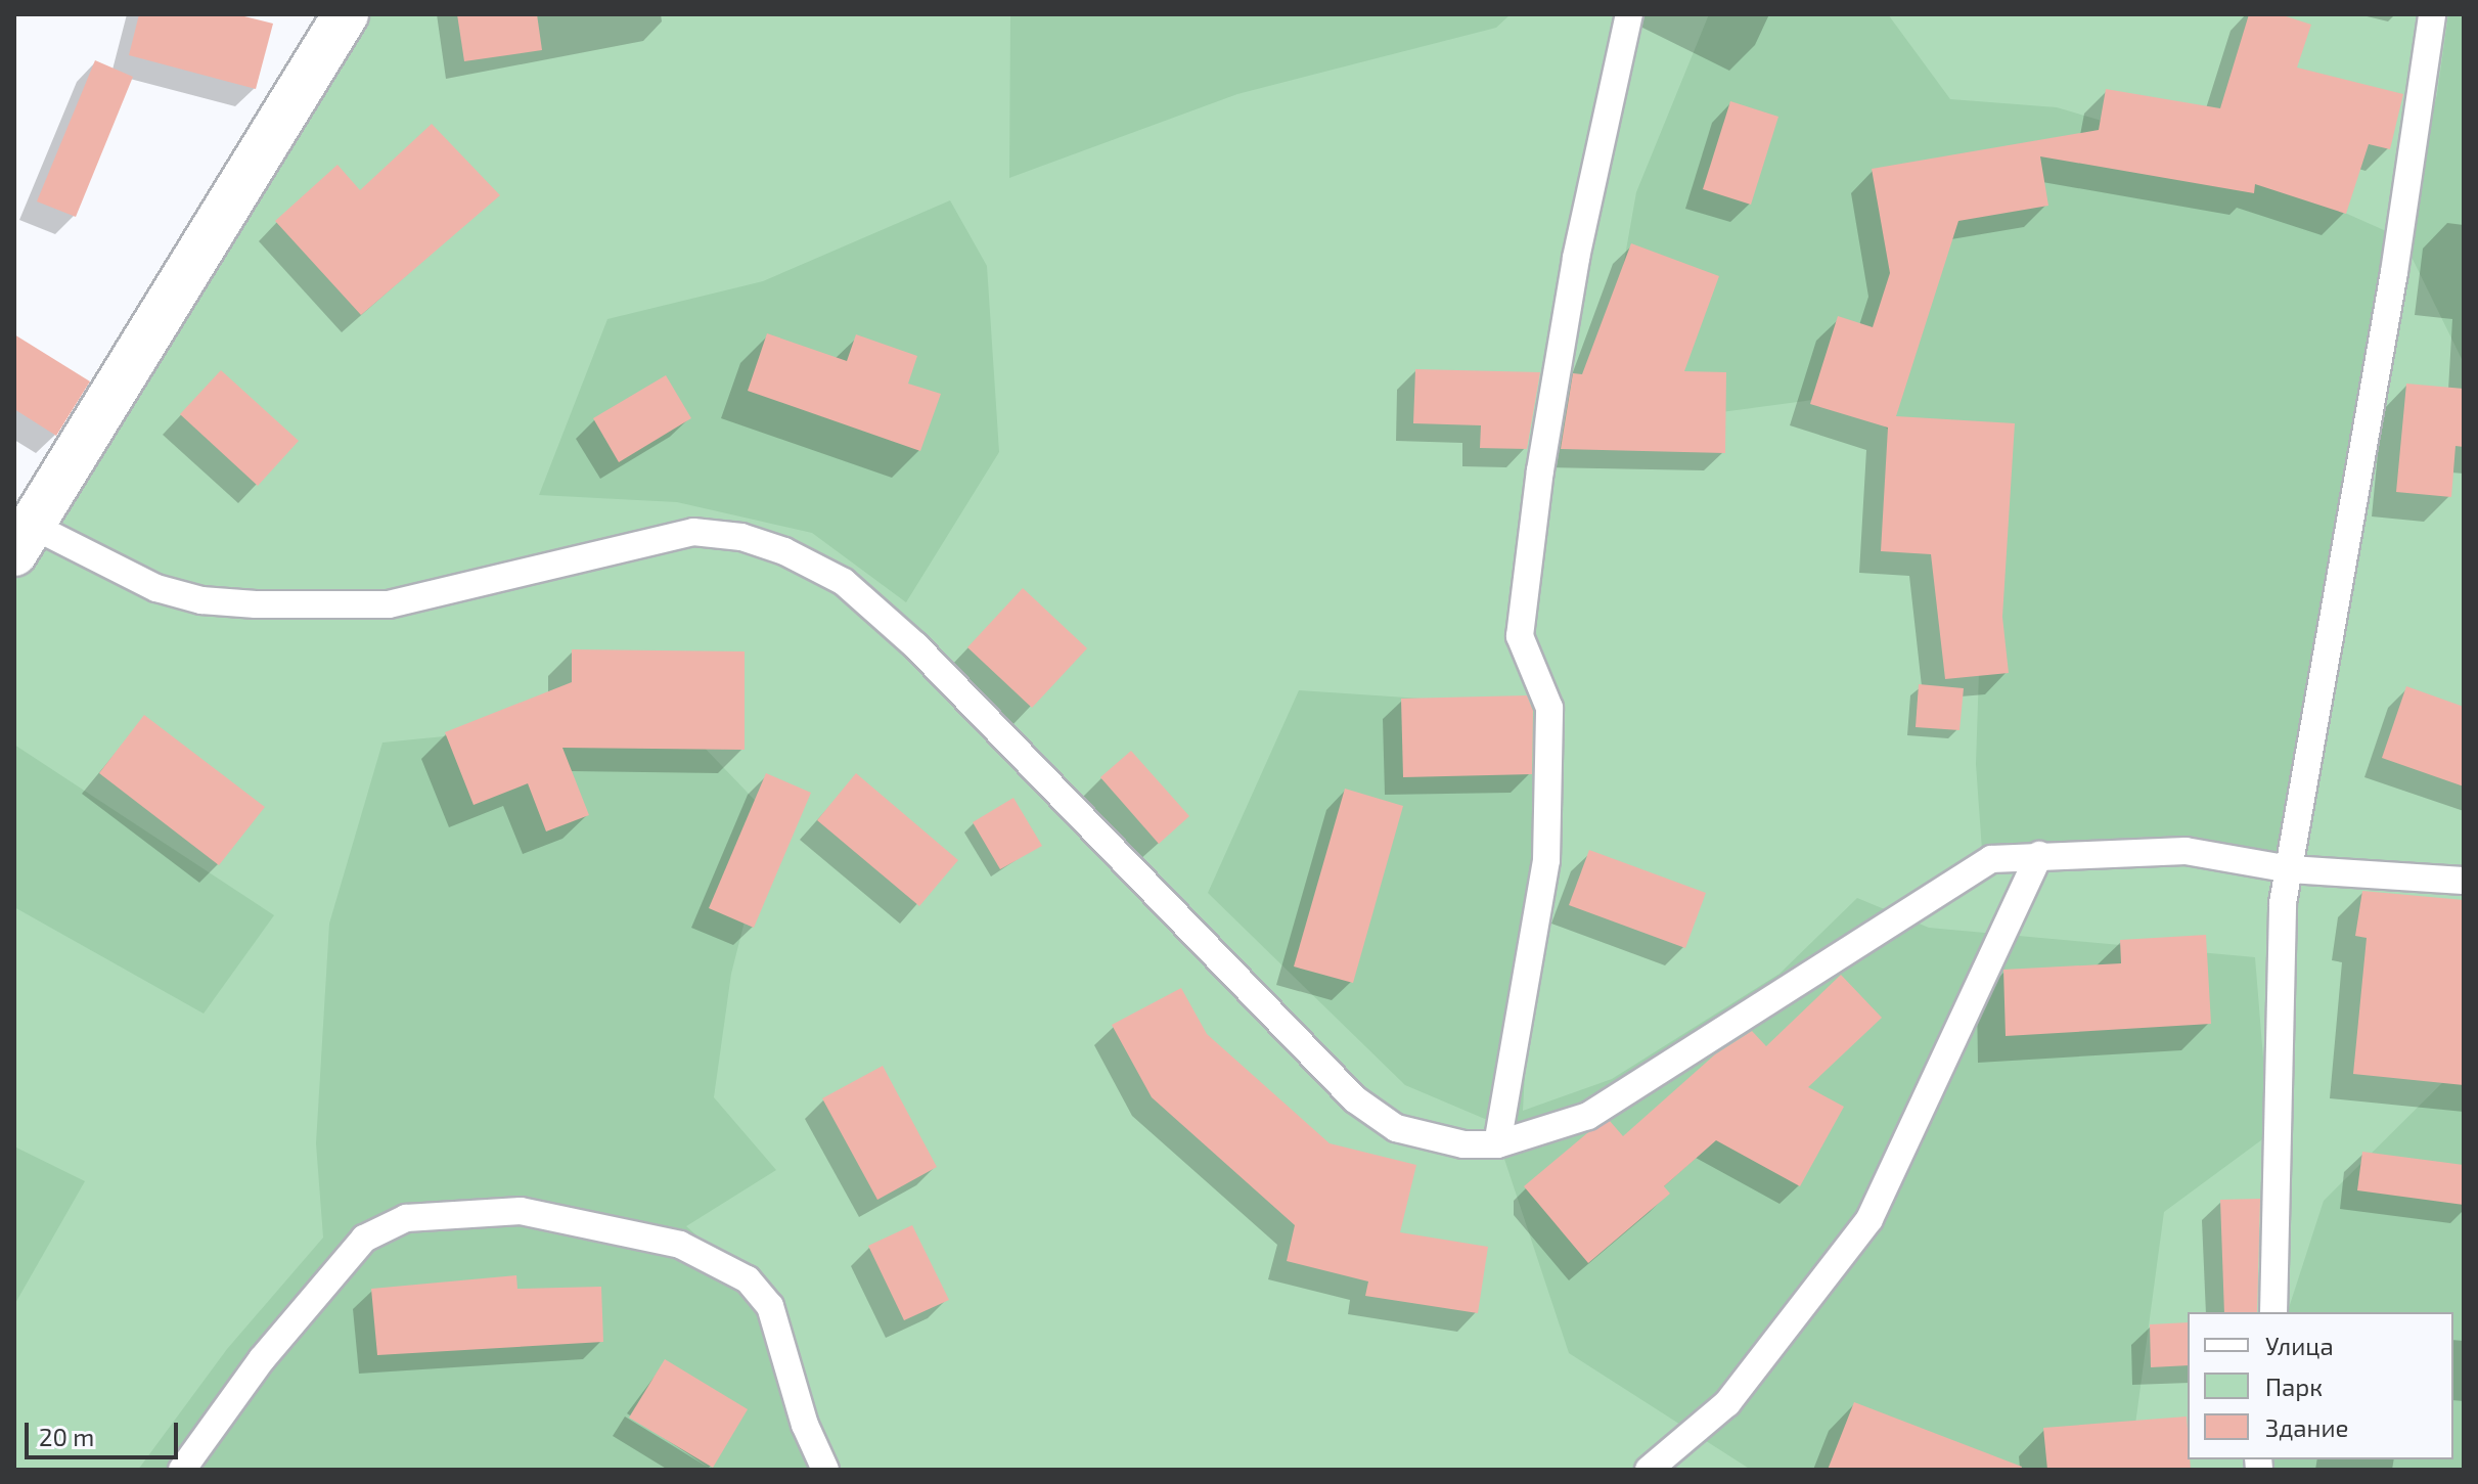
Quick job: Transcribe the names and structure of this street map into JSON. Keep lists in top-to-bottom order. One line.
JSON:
{"legend":["Улица","Парк","Здание"],"scale_bar":"20 m"}
